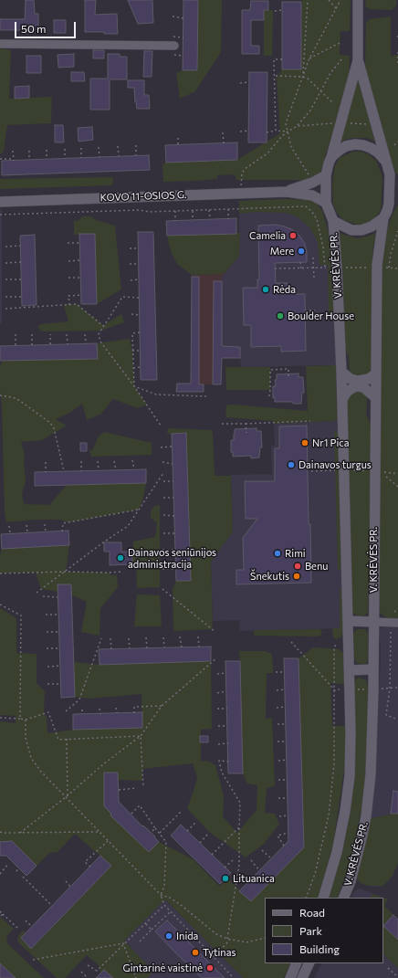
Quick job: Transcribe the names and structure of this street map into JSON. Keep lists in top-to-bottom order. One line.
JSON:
{"streets":{"main road":["KOVO 11-OSIOS G.","V. KRĖVĖS PR."]},"crossings":[["KOVO 11-OSIOS G.","V. KRĖVĖS PR."]],"places":["Camelia","Mere","Rėda","Boulder House","Nr1 Pica","Dainavos turgus","Rimi","Dainavos seniūnijos administracija","Benu","Šnekutis","Lituanica","Inida","Tytinas","Gintarinė vaistinė"],"legend":["Road","Park","Building"],"scale_bar":"50 m"}
